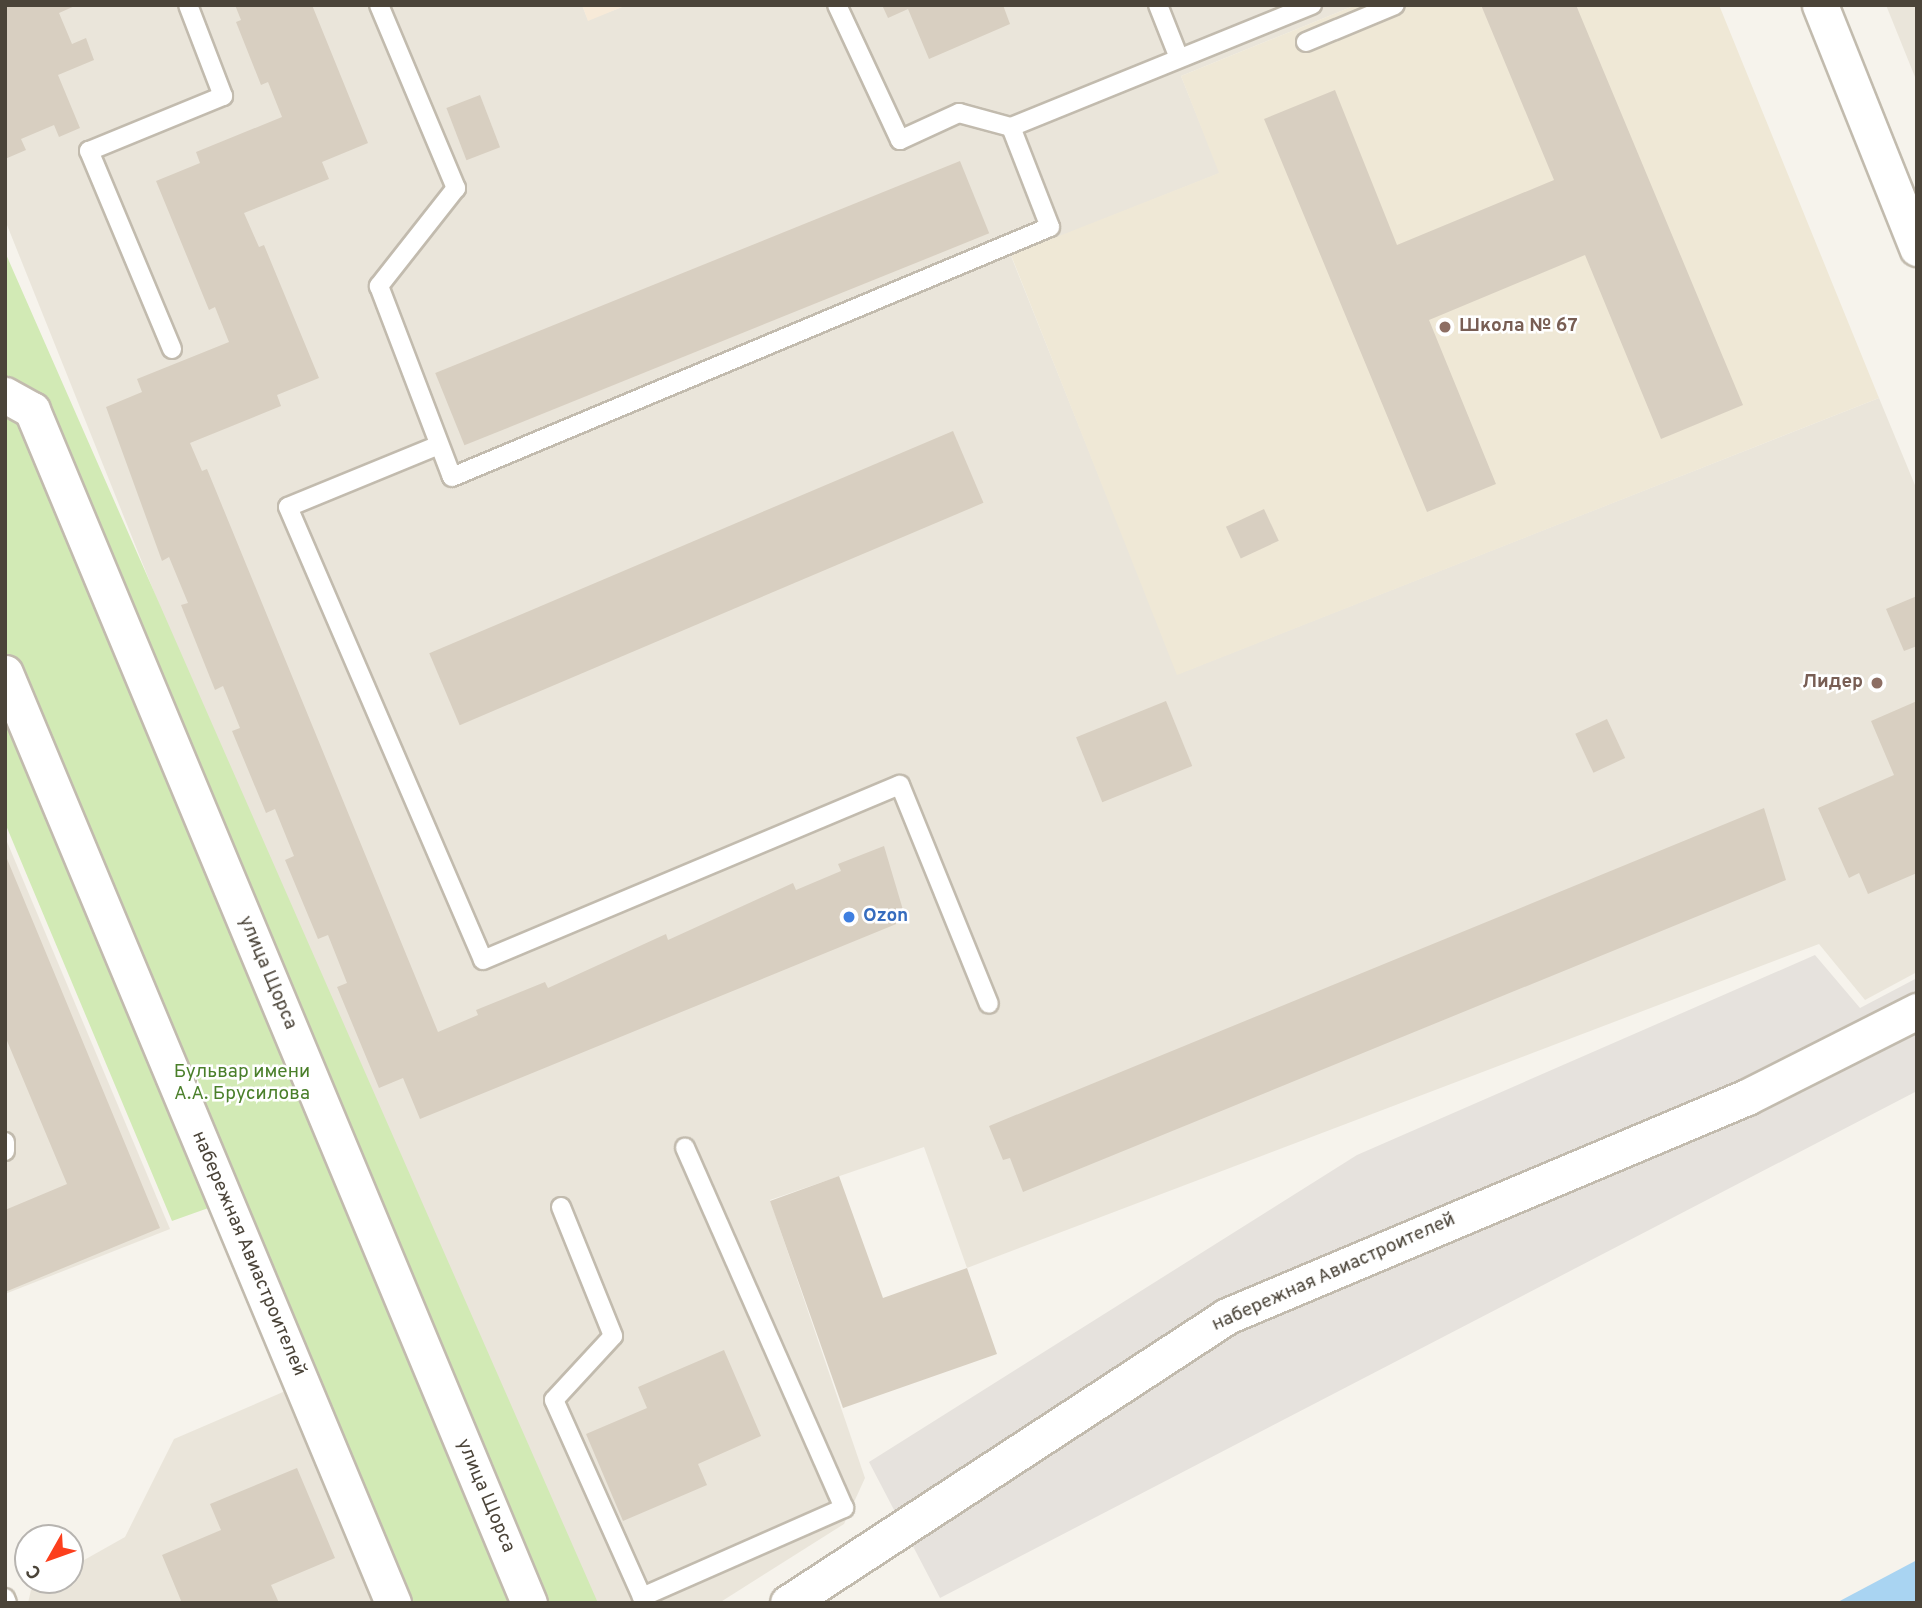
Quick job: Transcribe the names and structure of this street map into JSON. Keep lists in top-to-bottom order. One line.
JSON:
{"streets":{"street":["улица Щорса","набережная Авиастроителей"]},"parks":["Бульвар имени А.А. Брусилова"],"places":["Школа № 67","Лидер","Ozon"],"north":"bottom left"}
